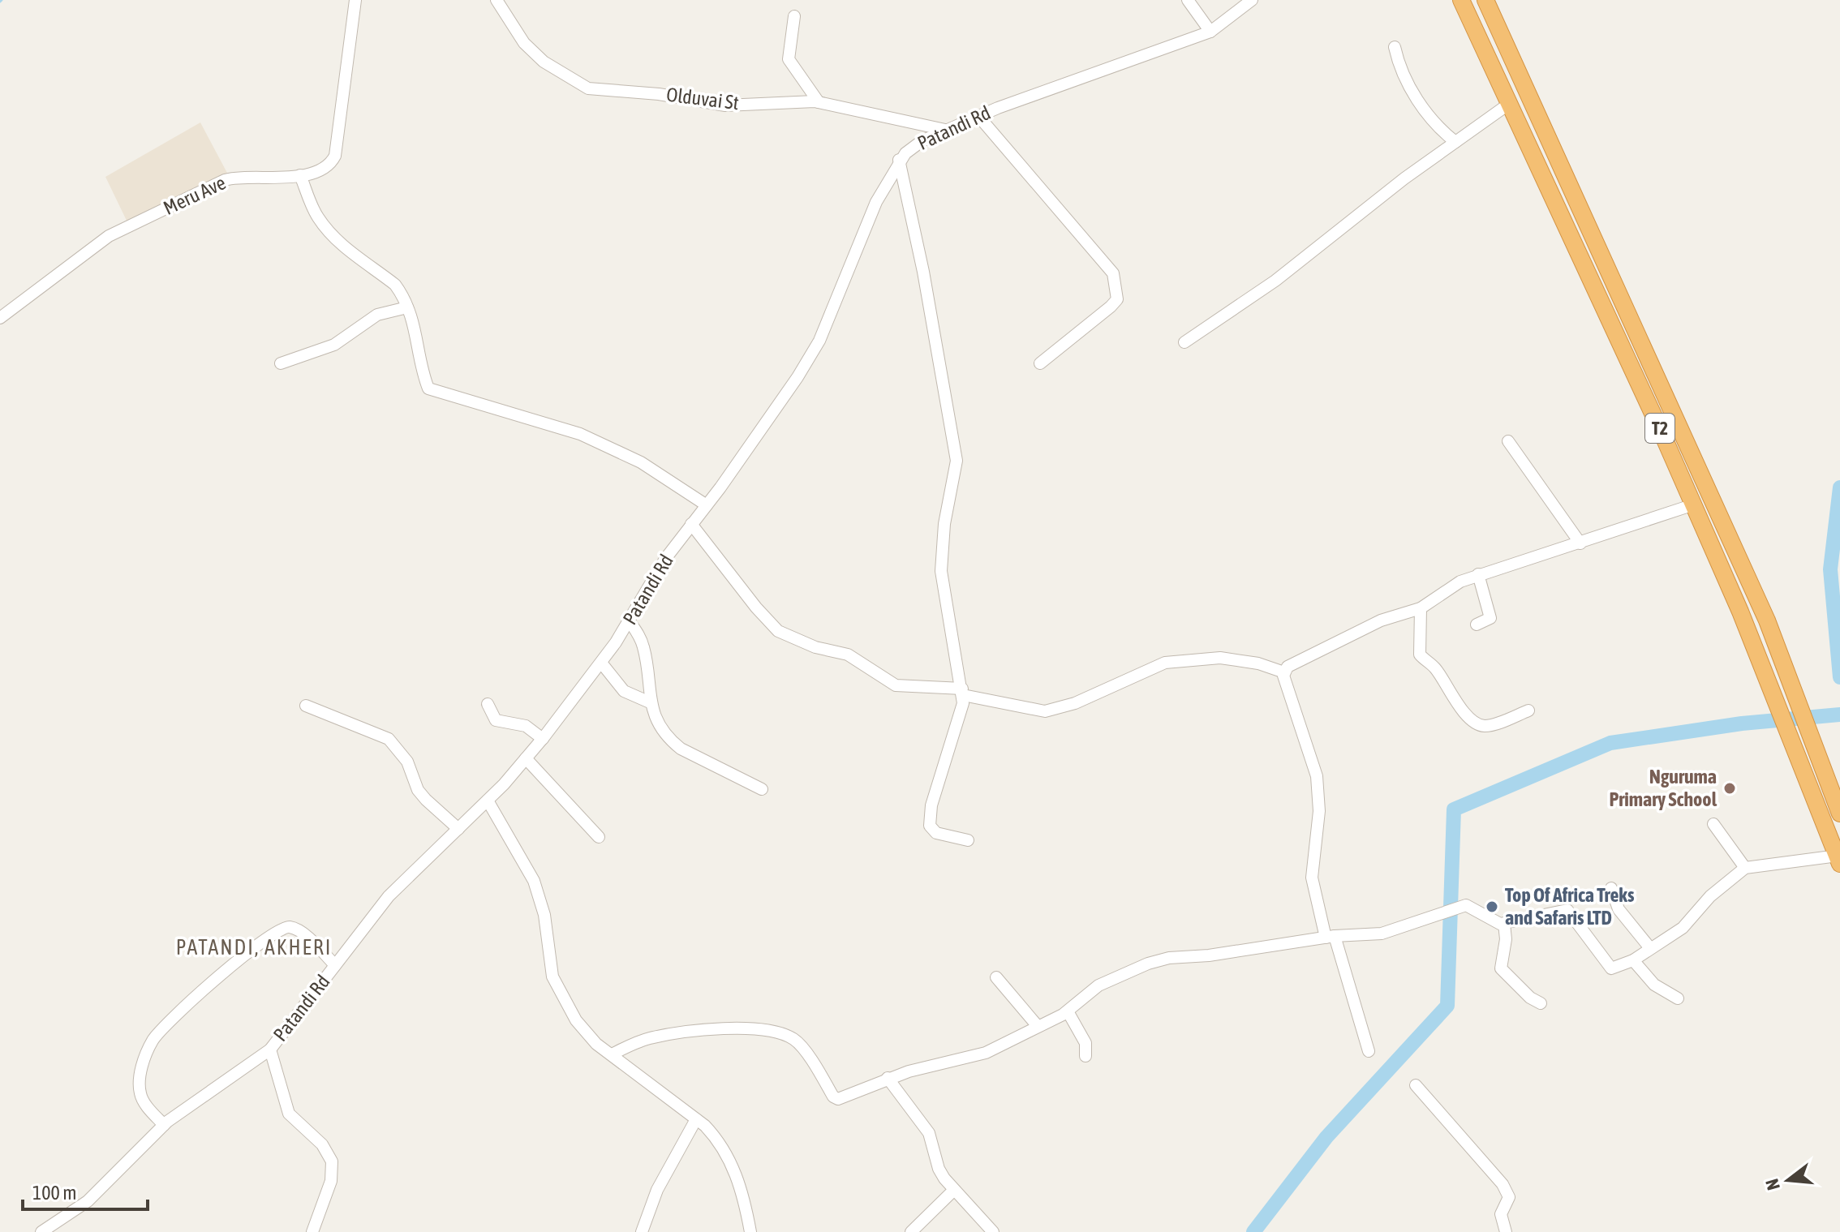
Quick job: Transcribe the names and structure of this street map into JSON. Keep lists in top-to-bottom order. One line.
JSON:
{"streets":{"highway":["T2"],"street":["Olduvai St","Patandi Rd","Meru Ave"]},"crossings":[["Olduvai St","Patandi Rd"]],"districts":["PATANDI, AKHERI"],"places":["Nguruma Primary School","Top Of Africa Treks and Safaris LTD"],"scale_bar":"100 m","north":"left"}
